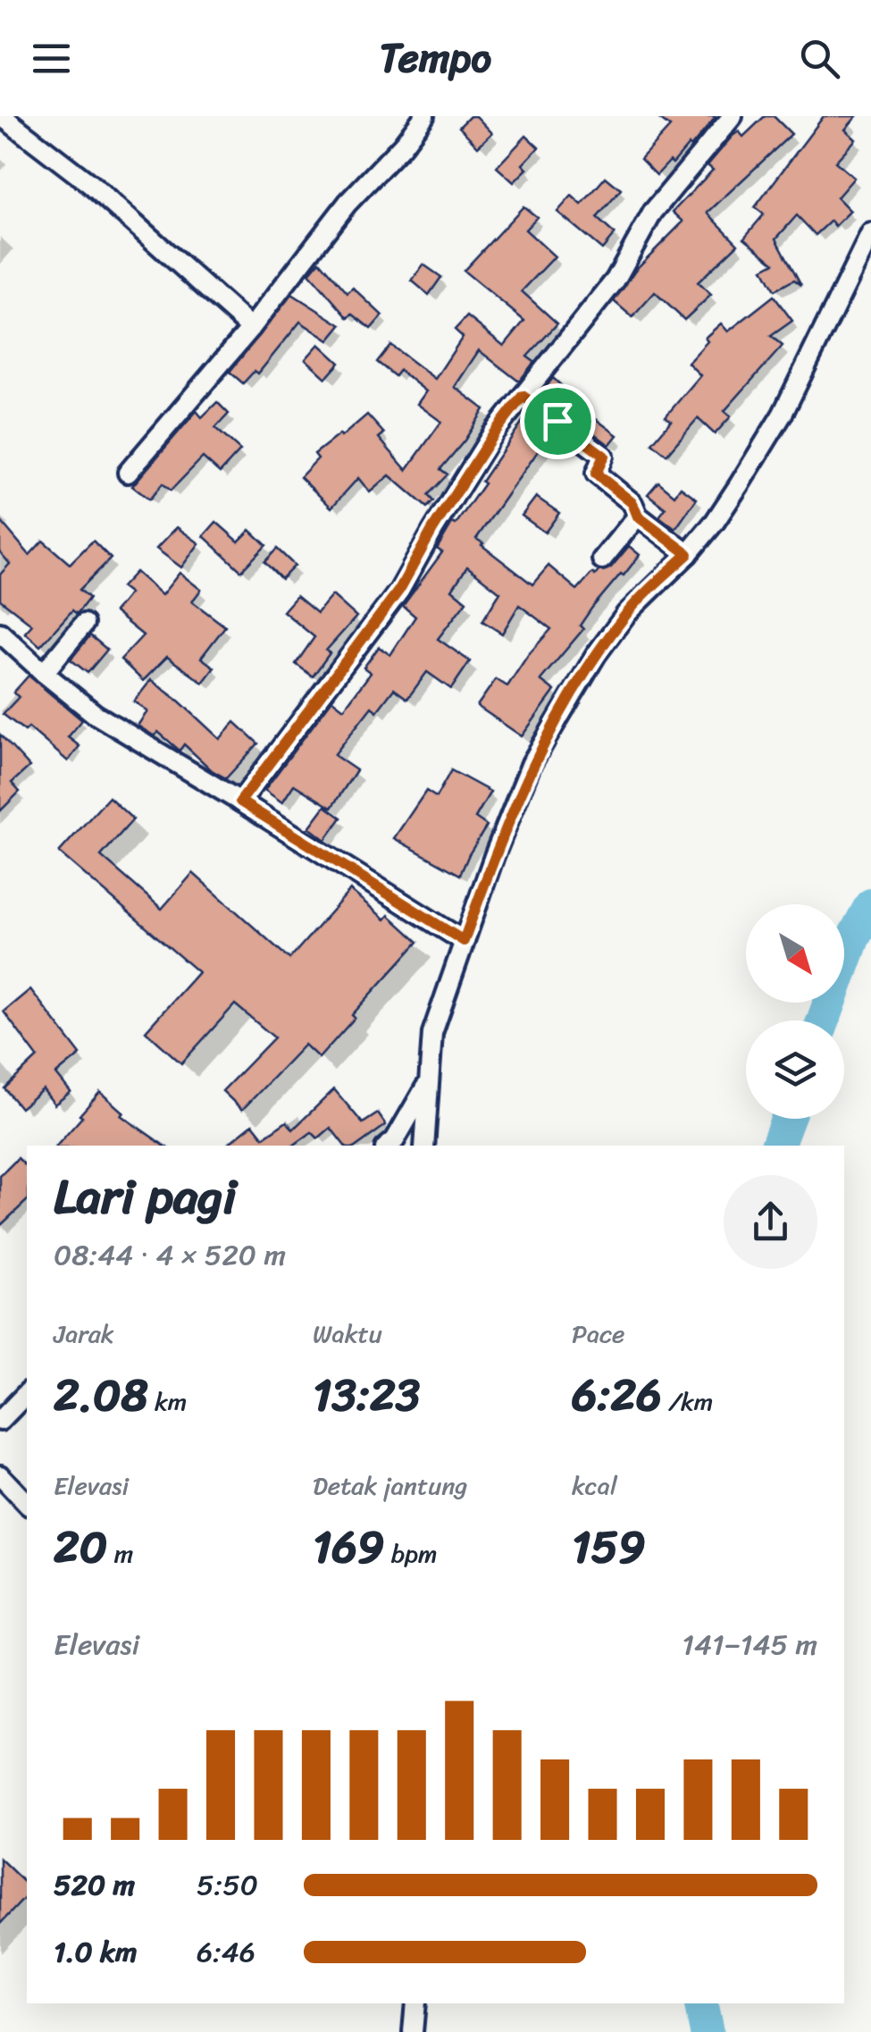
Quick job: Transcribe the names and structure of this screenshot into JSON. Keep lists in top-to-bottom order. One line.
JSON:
{"north":"bottom right","page":{"header":"Tempo","heading":["Lari pagi","08:44 · 4 × 520 m"],"stats":[["Jarak","2.08 km"],["Waktu","13:23"],["Pace","6:26 /km"],["Elevasi","20 m"],["Detak jantung","169 bpm"],["kcal","159"]],"chart":["Elevasi","141–145 m"],"list":[{"name":"520 m","note":"5:50"},{"name":"1.0 km","note":"6:46"}]}}
